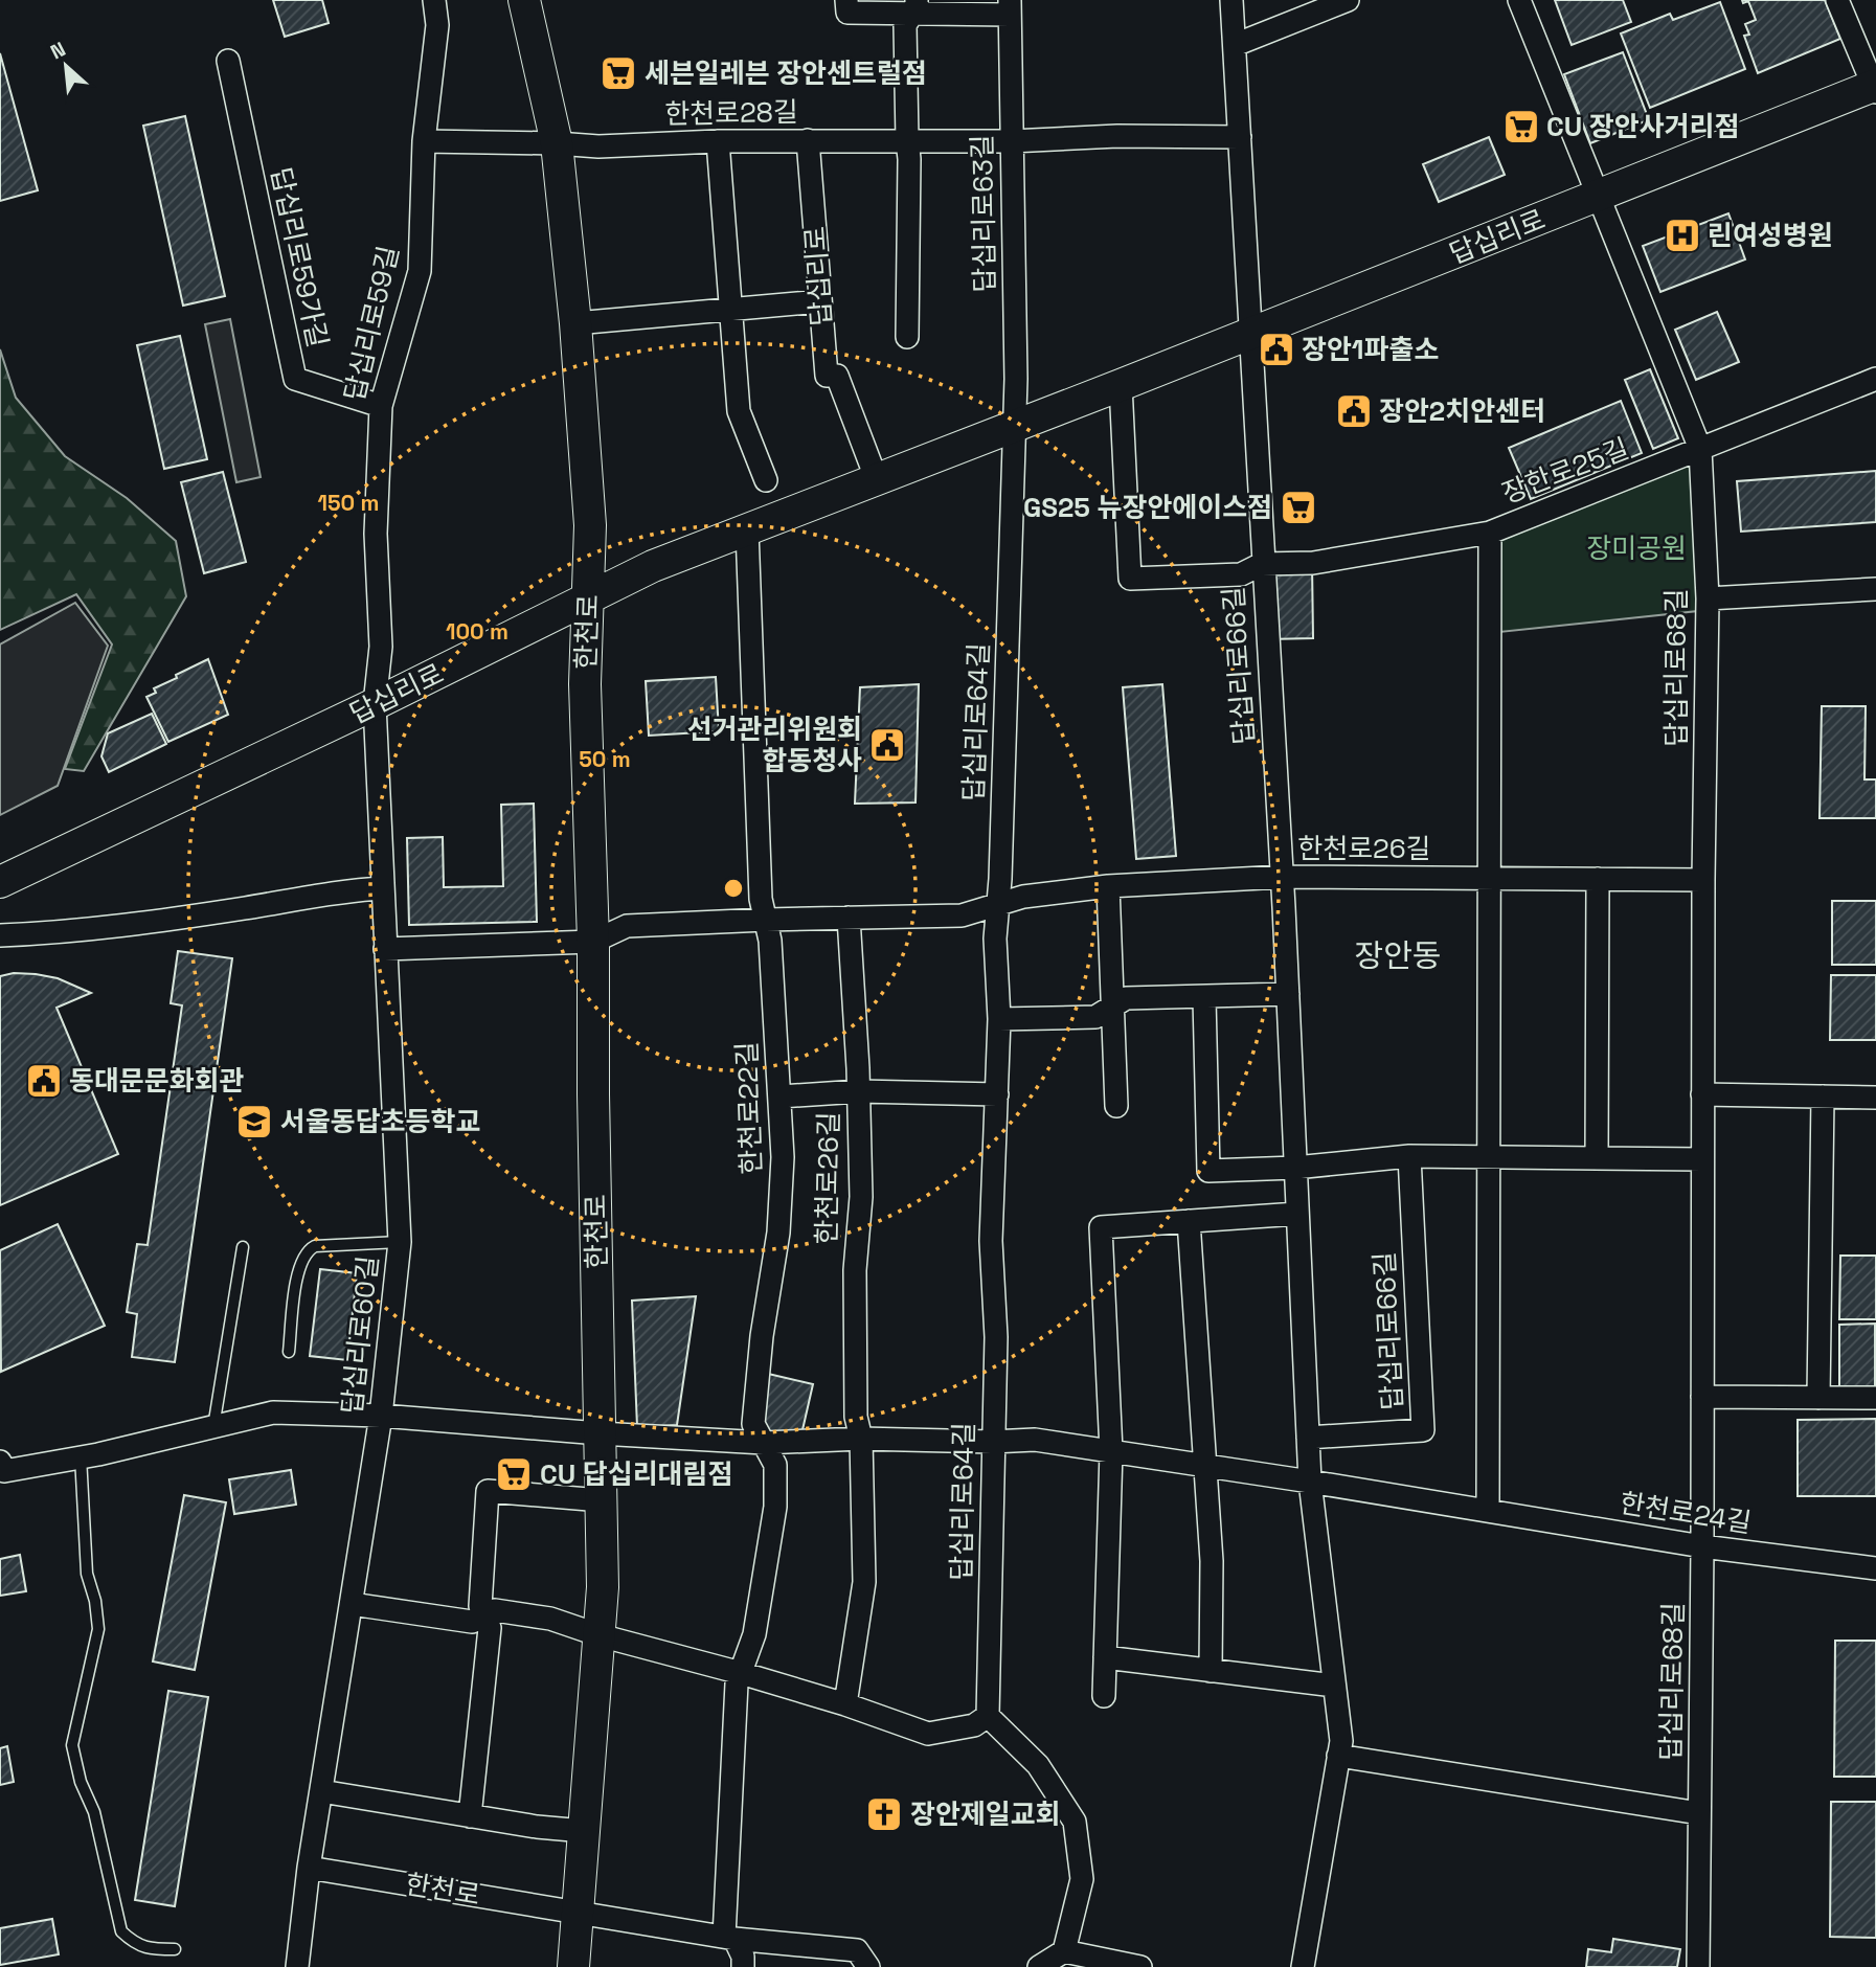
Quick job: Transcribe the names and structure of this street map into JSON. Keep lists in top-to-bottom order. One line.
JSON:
{"streets":{"main road":["답십리로","한천로"],"street":["한천로28길","답십리로63길","답십리로59가길","답십리로59길","장한로25길","답십리로66길","답십리로68길","답십리로64길","한천로26길","한천로22길","답십리로60길","한천로24길"]},"crossings":[["한천로28길","답십리로63길"],["한천로28길","답십리로"],["한천로28길","답십리로59길"],["한천로28길","한천로"],["한천로28길","답십리로66길"],["답십리로63길","답십리로"],["답십리로63길","답십리로64길"],["답십리로","답십리로59길"],["답십리로","한천로"],["답십리로","답십리로66길"],["답십리로","답십리로68길"],["답십리로","답십리로64길"],["답십리로","한천로22길"],["답십리로","답십리로60길"],["답십리로59가길","답십리로59길"],["답십리로59길","답십리로60길"],["장한로25길","답십리로66길"],["장한로25길","답십리로68길"],["한천로","한천로26길"],["한천로","답십리로60길"],["한천로","한천로24길"],["답십리로66길","한천로26길"],["답십리로66길","한천로24길"],["답십리로68길","한천로26길"],["답십리로68길","한천로24길"],["답십리로64길","한천로26길"],["답십리로64길","한천로24길"],["한천로26길","한천로22길"],["한천로26길","한천로24길"],["한천로22길","한천로24길"]],"districts":["장안동"],"parks":["장미공원"],"places":{"supermarket":["세븐일레븐 장안센트럴점","CU 장안사거리점","GS25 뉴장안에이스점","CU 답십리대림점"],"hospital":["린여성병원"],"public building":["장안1파출소","장안2치안센터","선거관리위원회 합동청사","동대문문화회관"],"school or university":["서울동답초등학교"],"church":["장안제일교회"]},"north":"top left","rings":["150 m","100 m","50 m"]}
